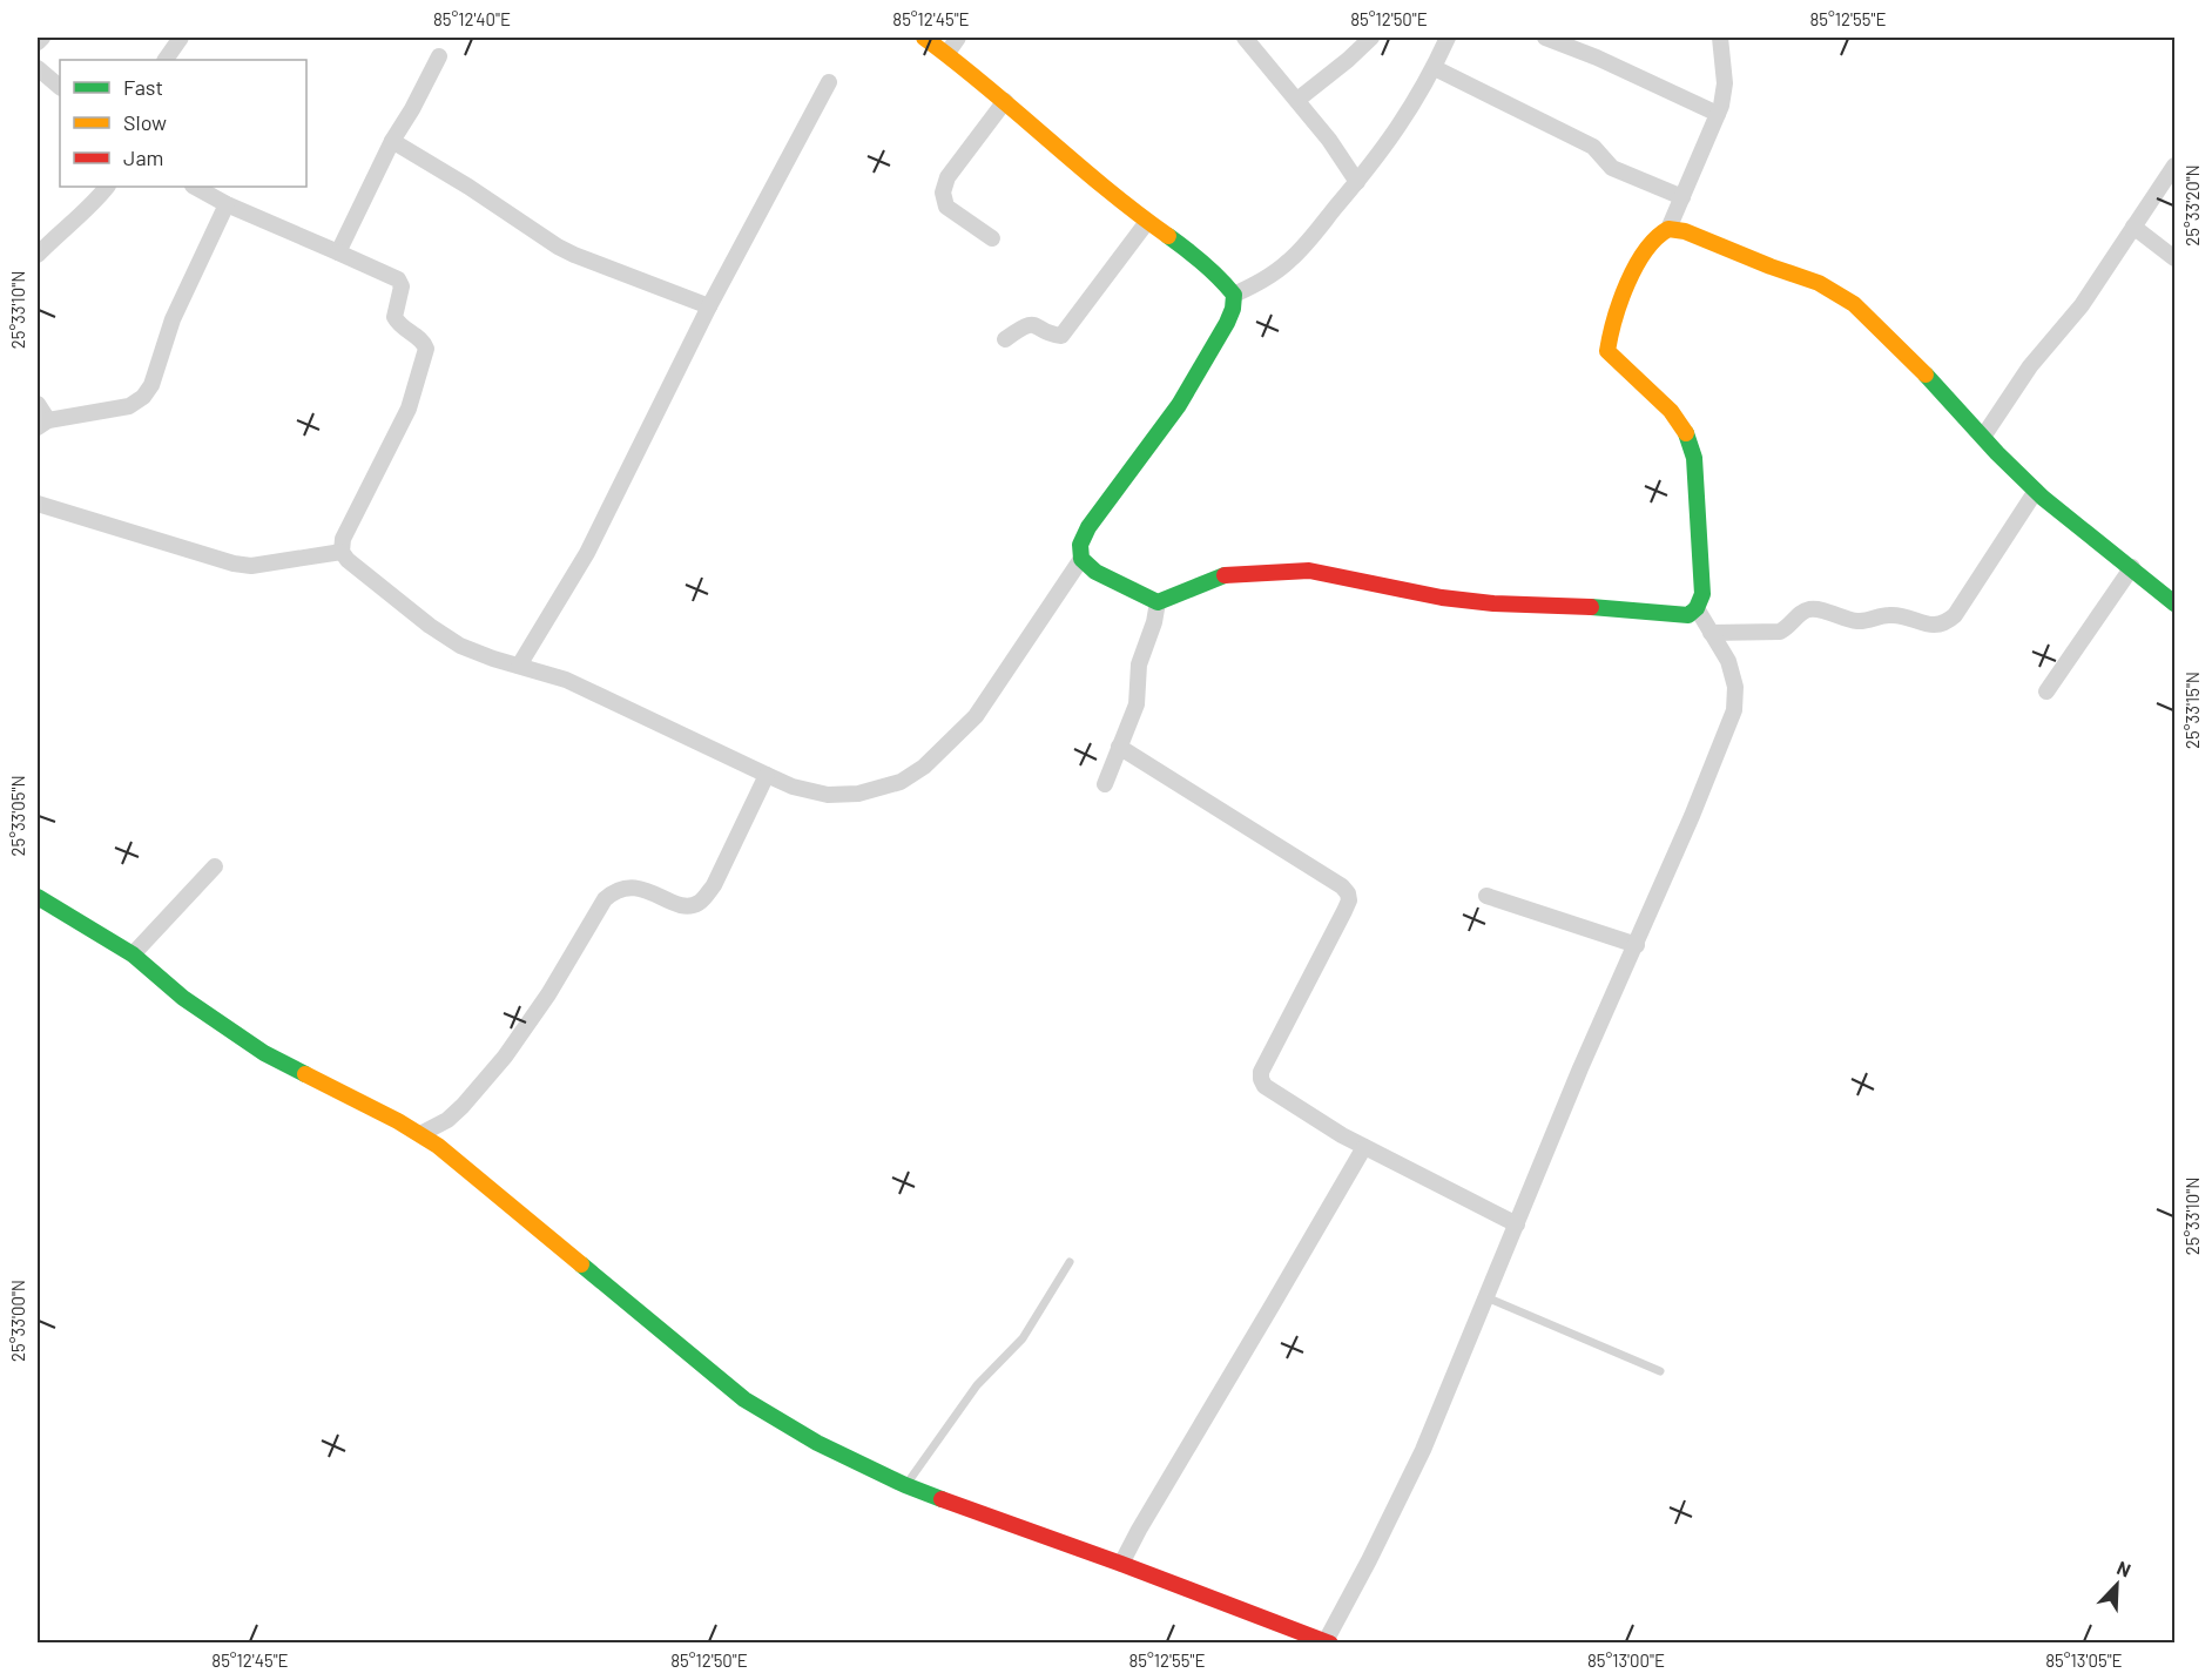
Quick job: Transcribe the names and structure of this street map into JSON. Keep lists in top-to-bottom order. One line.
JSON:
{"legend":["Fast","Slow","Jam"],"north":"top right","coordinates":["85°12'40\"E","85°12'45\"E","85°12'50\"E","85°12'55\"E","25°33'20\"N","25°33'10\"N","25°33'15\"N","25°33'05\"N","25°33'00\"N","85°13'00\"E","85°13'05\"E"]}
